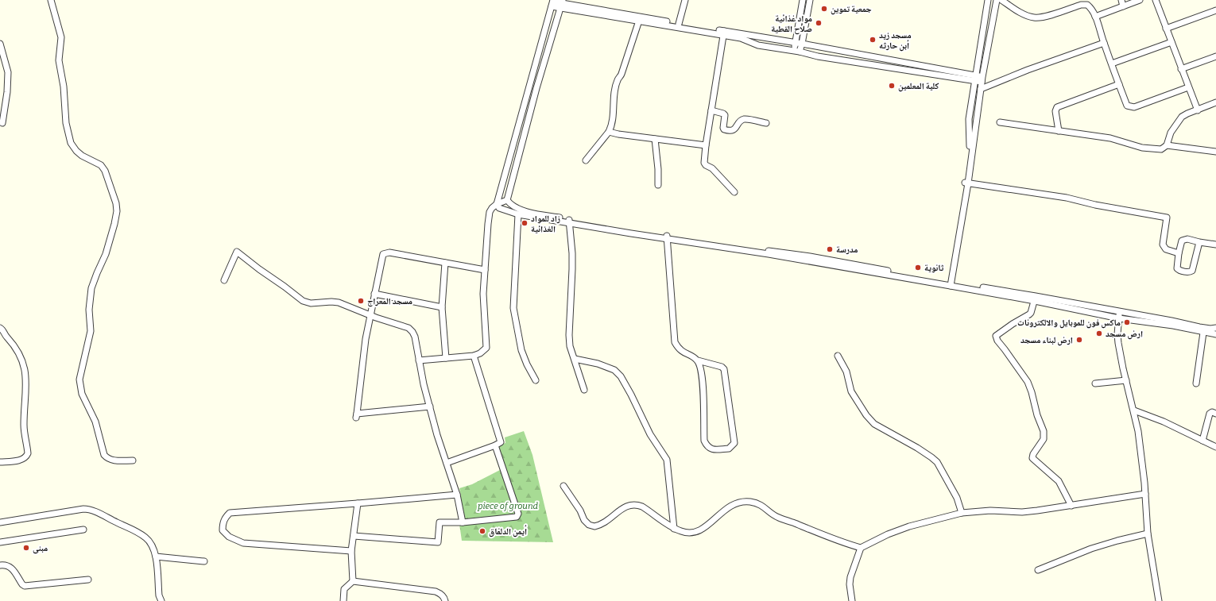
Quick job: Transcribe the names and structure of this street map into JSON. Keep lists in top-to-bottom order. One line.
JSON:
{"parks":["piece of ground"],"places":["جمعية تموين","مواد غذائية صلاح القطية","مسجد زيد أبن حارثه","كلية المعلمين","زاد للمواد الغذائية","مدرسة","ثانوية","مسجد المعراج","ماكس فون للموبايل والالكترونات","ارض مسجد","ارض لبناء مسجد","أيمن الدلفاق","مبنى"]}
